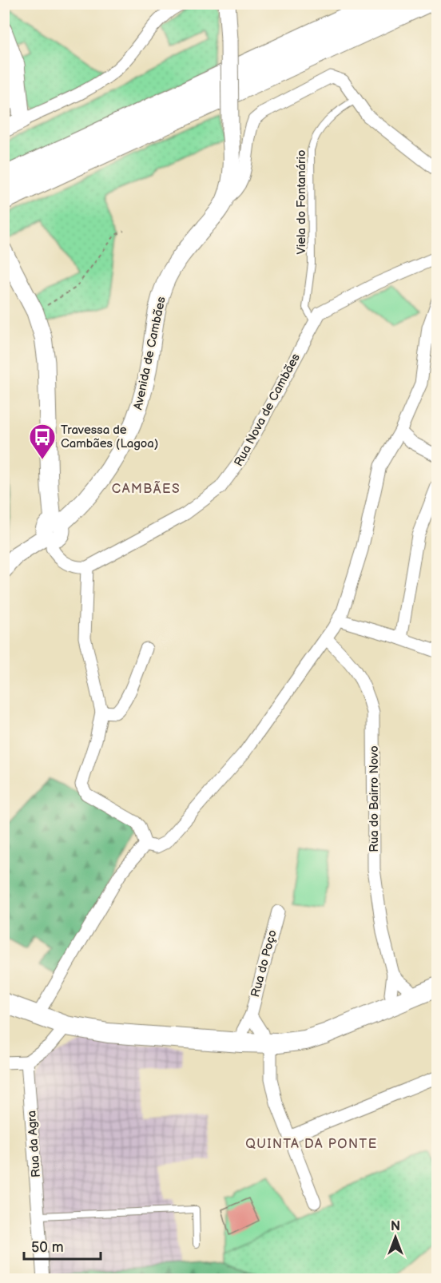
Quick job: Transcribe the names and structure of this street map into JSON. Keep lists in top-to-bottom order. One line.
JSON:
{"streets":{"street":["Avenida de Cambães","Rua Nova de Cambães","Rua do Bairro Novo","Rua do Poço","Rua da Agra"],"lane":["Viela do Fontanário"]},"crossings":[["Viela do Fontanário","Rua Nova de Cambães"]],"districts":["CAMBÃES","QUINTA DA PONTE"],"places":{"bus stop":["Travessa de Cambães (Lagoa)"]},"scale_bar":"50 m","north":"top"}
